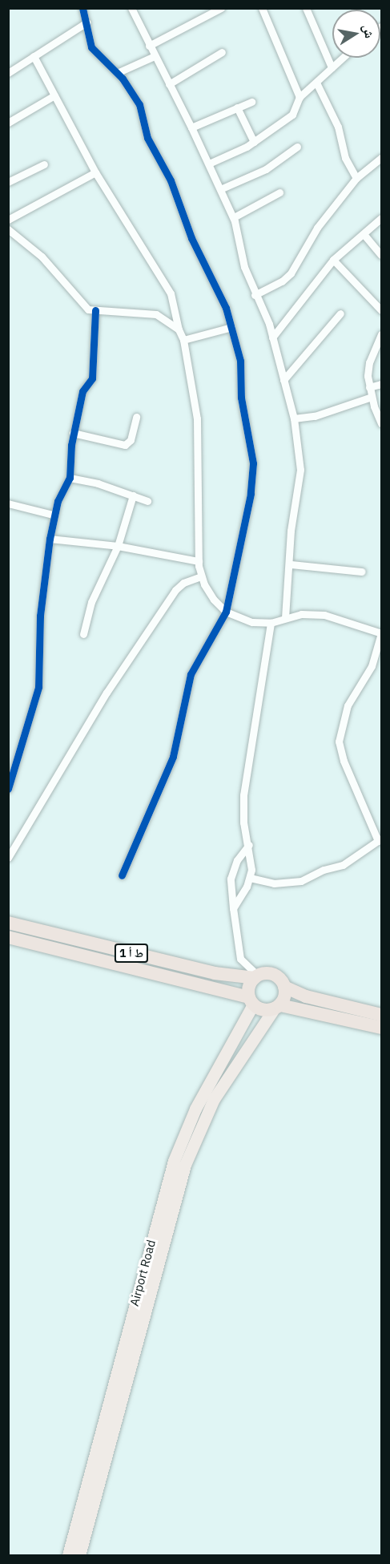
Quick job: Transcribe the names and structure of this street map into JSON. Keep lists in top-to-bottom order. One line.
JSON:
{"streets":{"highway":["ط أ 1"],"main road":["Airport Road"]},"crossings":[["ط أ 1","Airport Road"]],"north":"right"}
